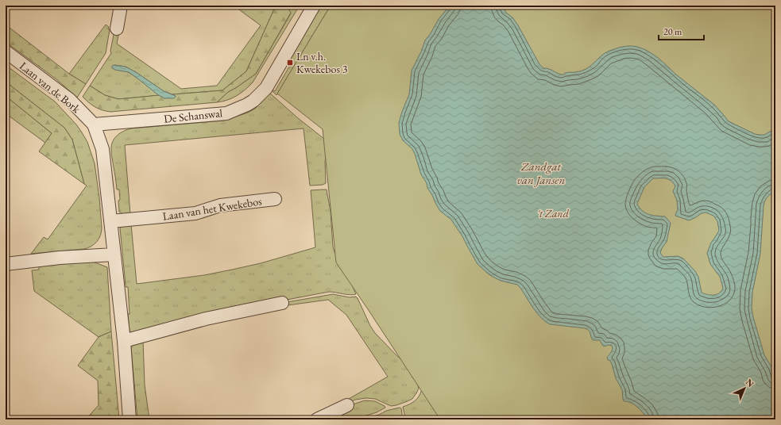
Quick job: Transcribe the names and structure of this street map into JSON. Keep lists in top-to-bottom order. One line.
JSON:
{"streets":{"street":["Laan van de Bork","De Schanswal","Laan van het Kwekebos"]},"crossings":[["Laan van de Bork","De Schanswal"]],"water":["Zandgat van Jansen"],"parks":["'t Zand"],"places":{"transit":["Ln v.h. Kwekebos 3"]},"scale_bar":"20 m","north":"top right"}
